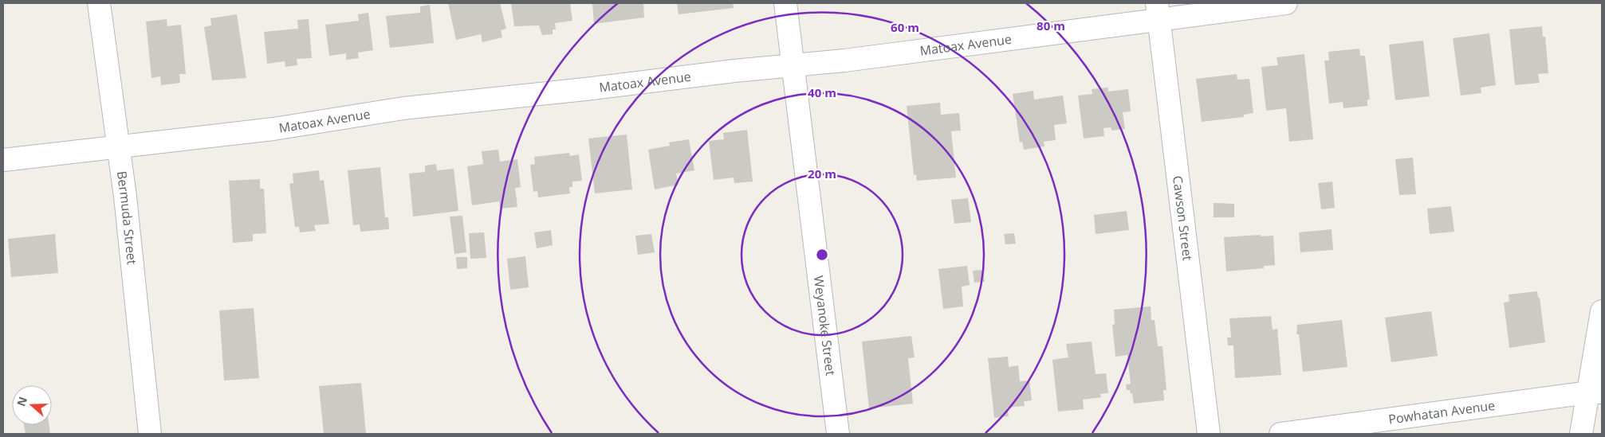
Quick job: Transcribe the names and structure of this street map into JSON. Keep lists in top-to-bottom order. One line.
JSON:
{"streets":{"street":["Matoax Avenue","Bermuda Street","Cawson Street","Weyanoke Street","Powhatan Avenue"]},"crossings":[["Matoax Avenue","Bermuda Street"],["Matoax Avenue","Cawson Street"],["Matoax Avenue","Weyanoke Street"]],"north":"left","rings":["80 m","60 m","40 m","20 m"]}
